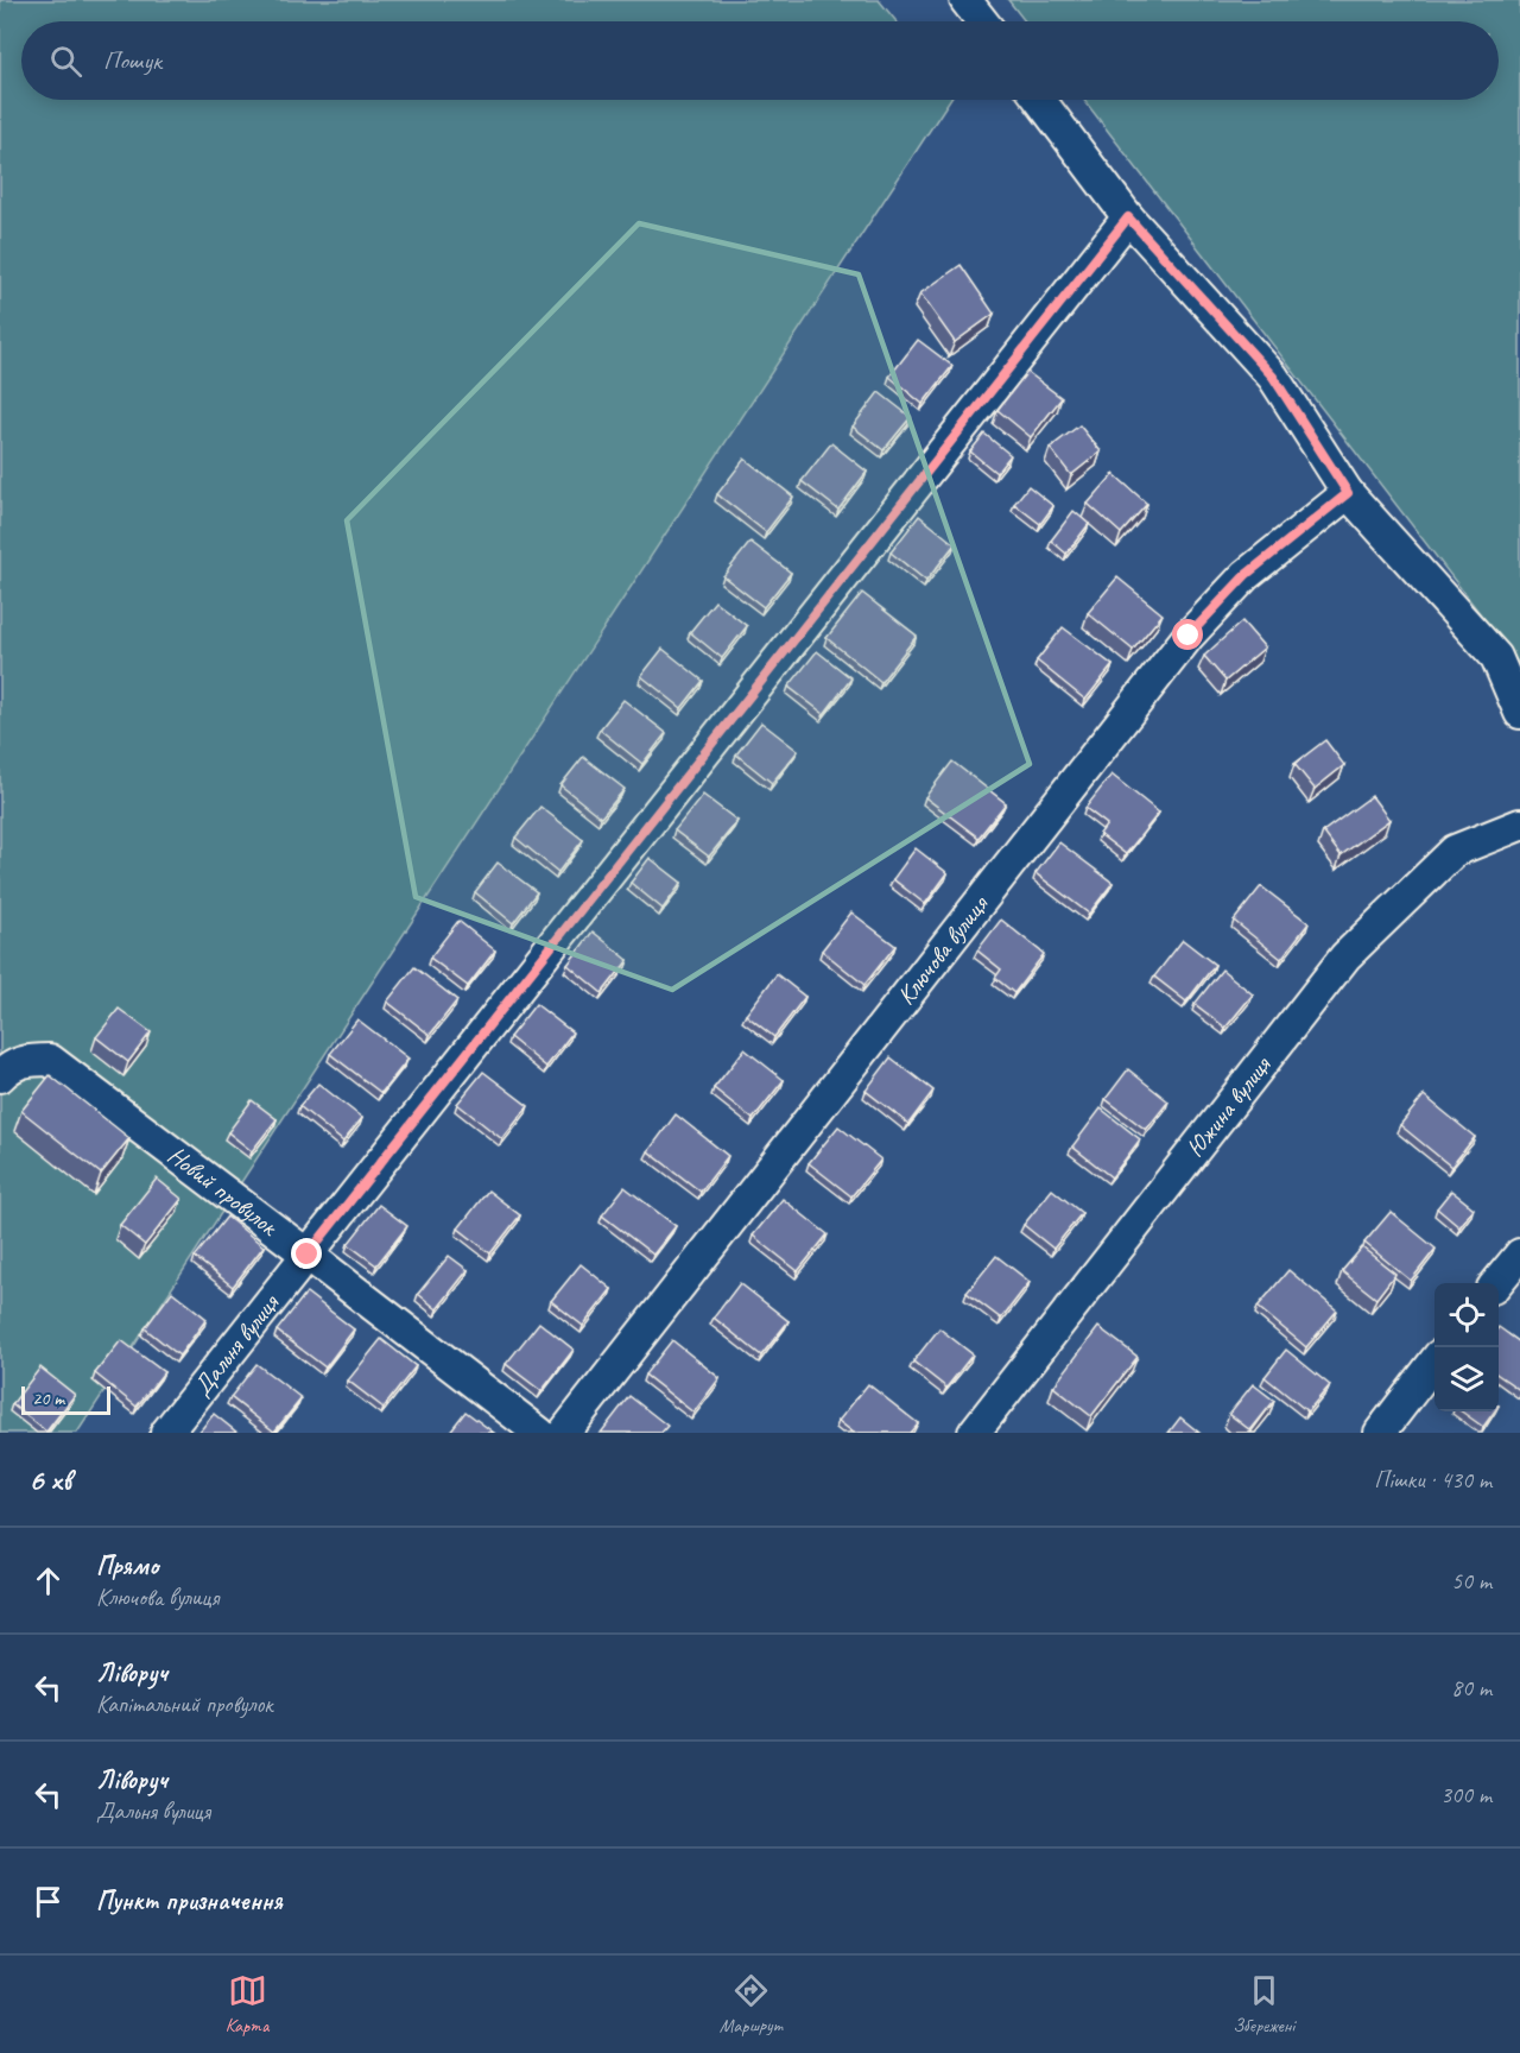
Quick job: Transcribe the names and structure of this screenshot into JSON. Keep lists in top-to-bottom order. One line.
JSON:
{"streets":{"street":["Ключова вулиця","Южина вулиця","Новий провулок","Дальня вулиця"]},"crossings":[["Новий провулок","Дальня вулиця"]],"scale_bar":"20 m","page":{"search":"Пошук","scale":"20 m","heading":["6 хв","Пішки · 430 m"],"list":[["Прямо","Ключова вулиця","50 m"],["Ліворуч","Капітальний провулок","80 m"],["Ліворуч","Дальня вулиця","300 m"],"Пункт призначення"],"nav":["Карта","Маршрут","Збережені"]}}
